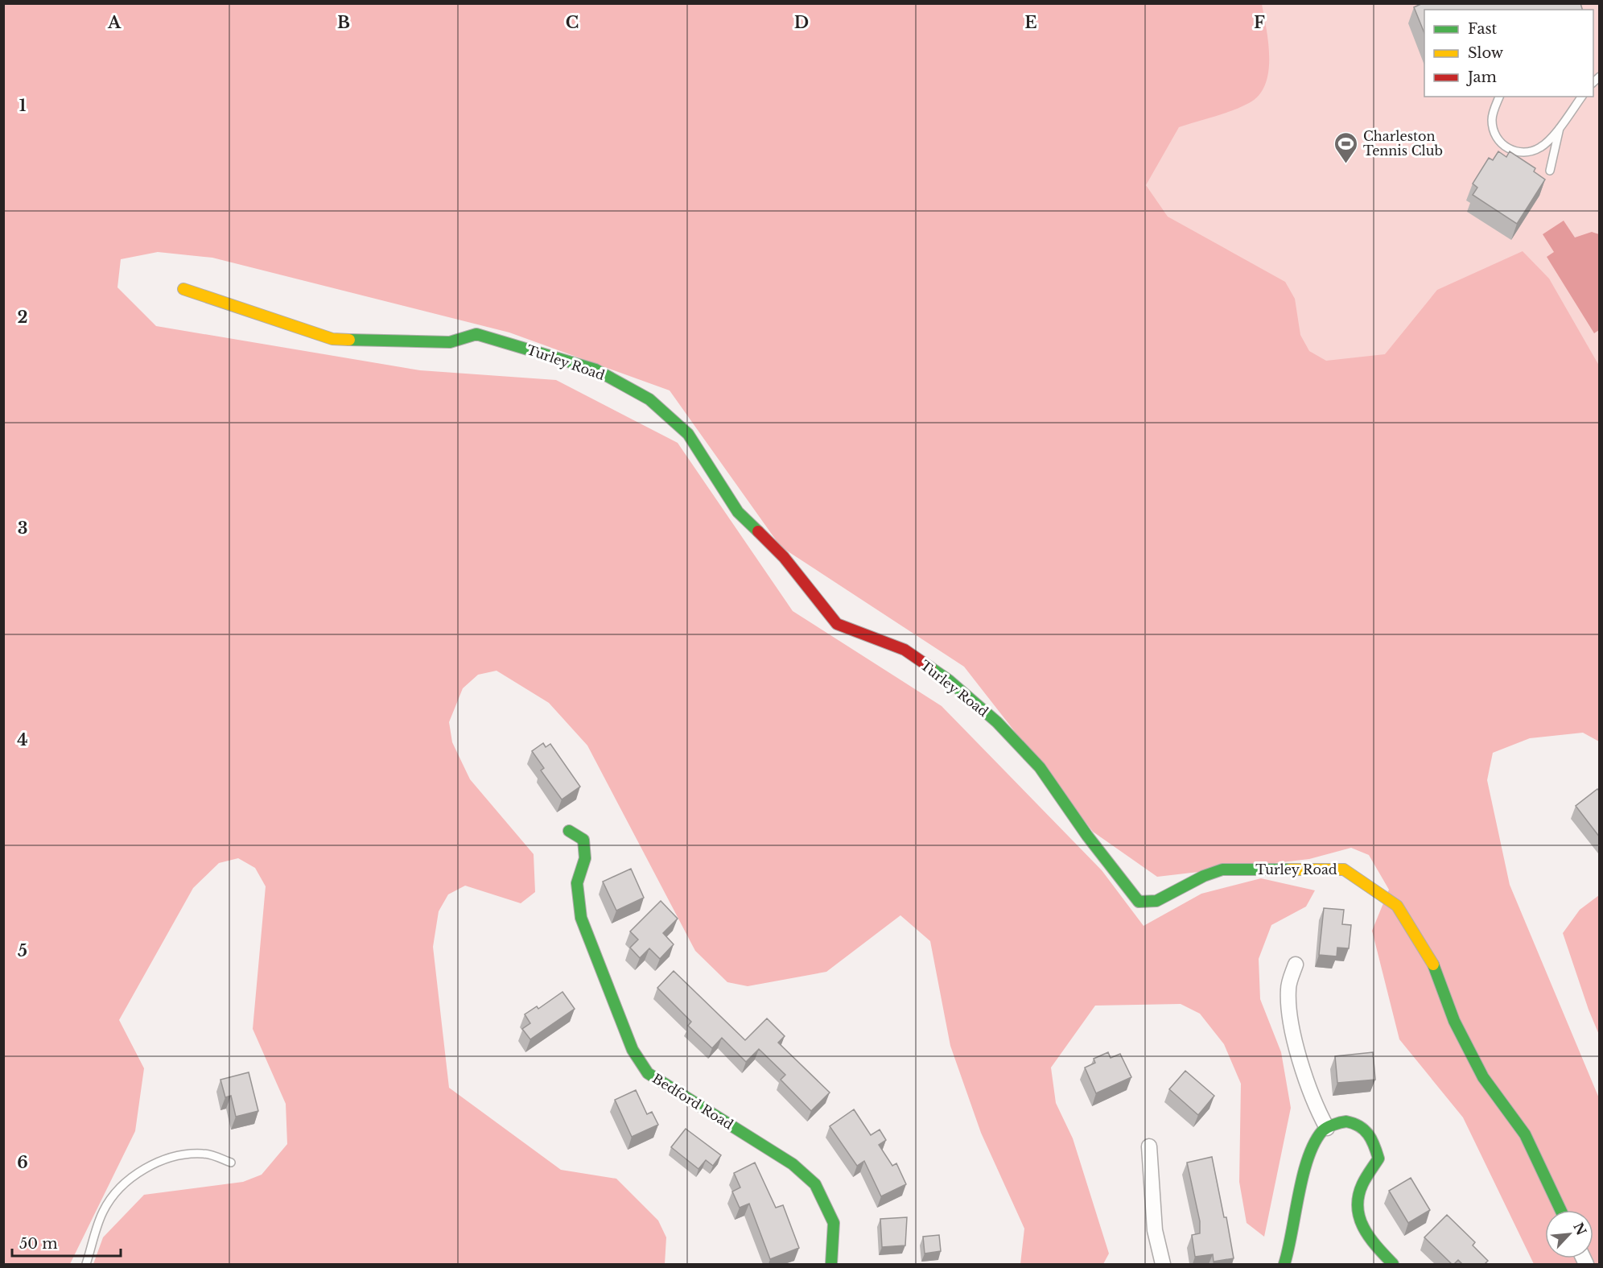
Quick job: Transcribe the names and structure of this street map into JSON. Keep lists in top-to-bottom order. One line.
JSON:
{"streets":{"street":["Turley Road","Bedford Road"]},"places":{"sports":["Charleston Tennis Club"]},"legend":["Fast","Slow","Jam"],"scale_bar":"50 m","north":"top right","grid":{"columns":["A","B","C","D","E","F"],"rows":["1","2","3","4","5","6"]}}
